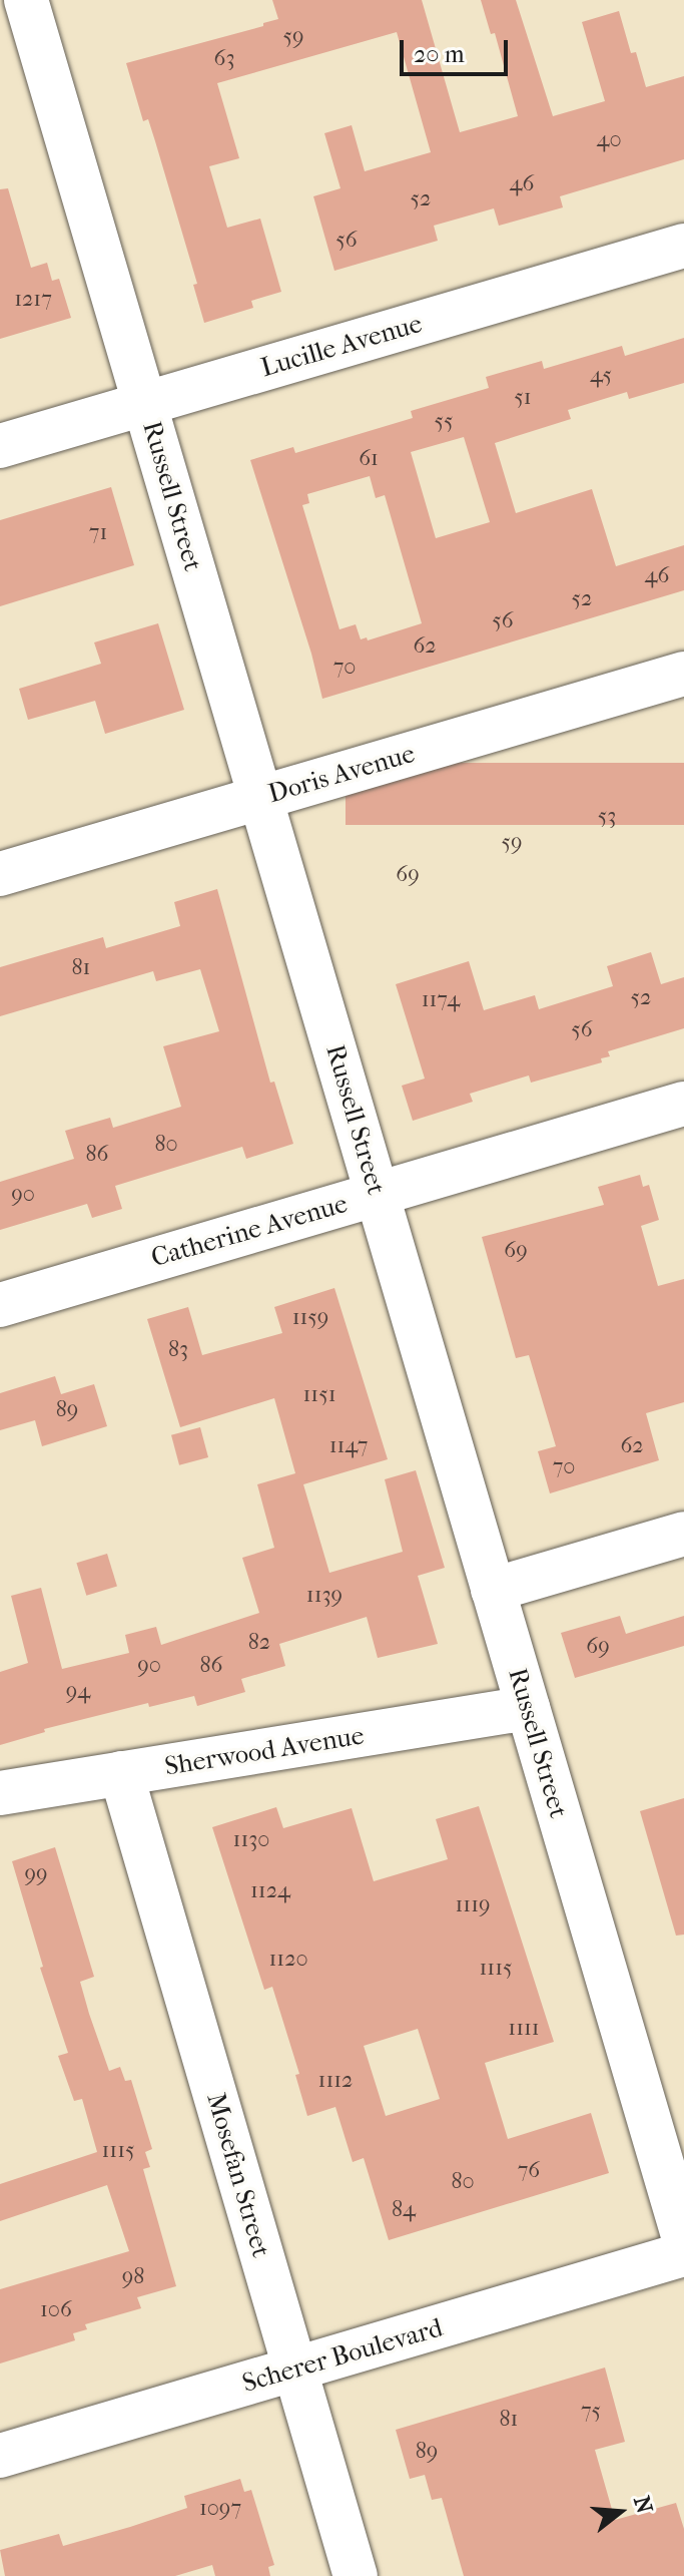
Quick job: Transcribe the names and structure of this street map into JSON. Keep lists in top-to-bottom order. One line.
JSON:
{"streets":{"street":["Lucille Avenue","Russell Street","Doris Avenue","Catherine Avenue","Sherwood Avenue","Mosefan Street","Scherer Boulevard"]},"crossings":[["Lucille Avenue","Russell Street"],["Russell Street","Doris Avenue"],["Russell Street","Catherine Avenue"],["Russell Street","Sherwood Avenue"],["Sherwood Avenue","Mosefan Street"],["Mosefan Street","Scherer Boulevard"]],"house_numbers":["59","63","40","46","52","56","1217","45","51","55","61","71","46","52","56","62","70","53","59","69","81","52","1174","56","80","86","90","69","1159","83","1151","89","1147","62","70","1139","82","69","90","86","94","1130","99","1124","1119","1120","1115","1111","1112","1115","76","80","84","98","106","75","81","89","1097"],"scale_bar":"20 m","north":"right"}
